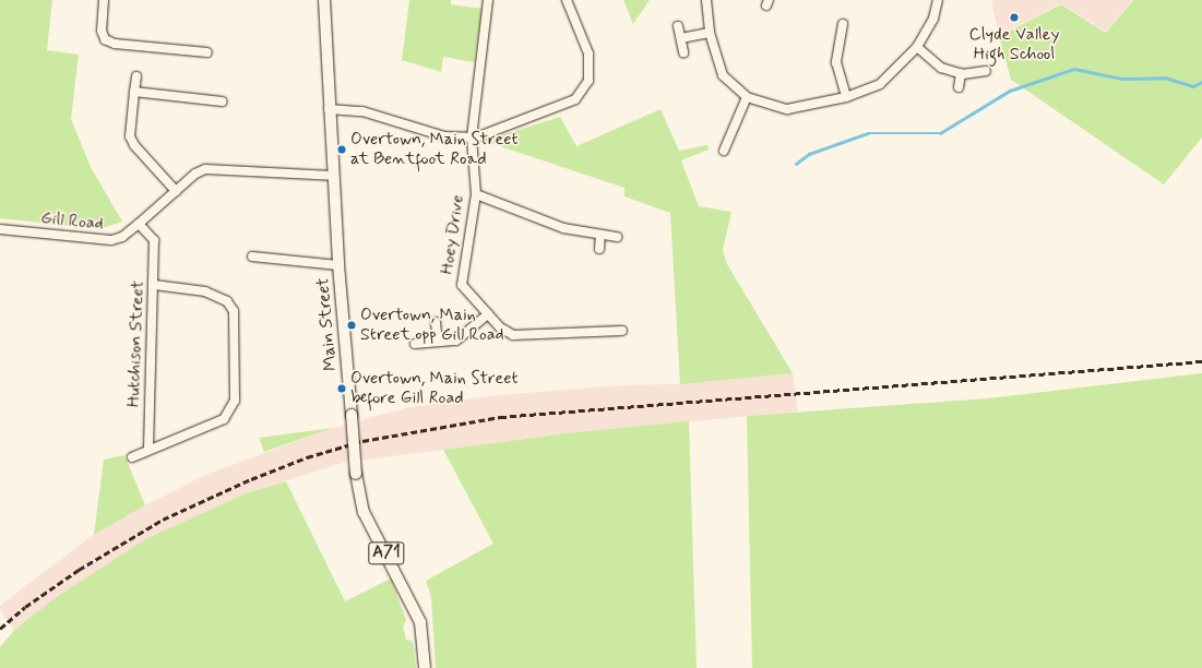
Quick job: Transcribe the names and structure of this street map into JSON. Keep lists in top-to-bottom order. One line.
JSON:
{"streets":{"main road":["Main Street","A71"],"street":["Gill Road","Hoey Drive","Hutchison Street"]},"crossings":[["Gill Road","Main Street"],["Gill Road","Hutchison Street"]],"places":["Clyde Valley High School","Overtown, Main Street at Bentfoot Road","Overtown, Main Street opp Gill Road","Overtown, Main Street before Gill Road"]}
